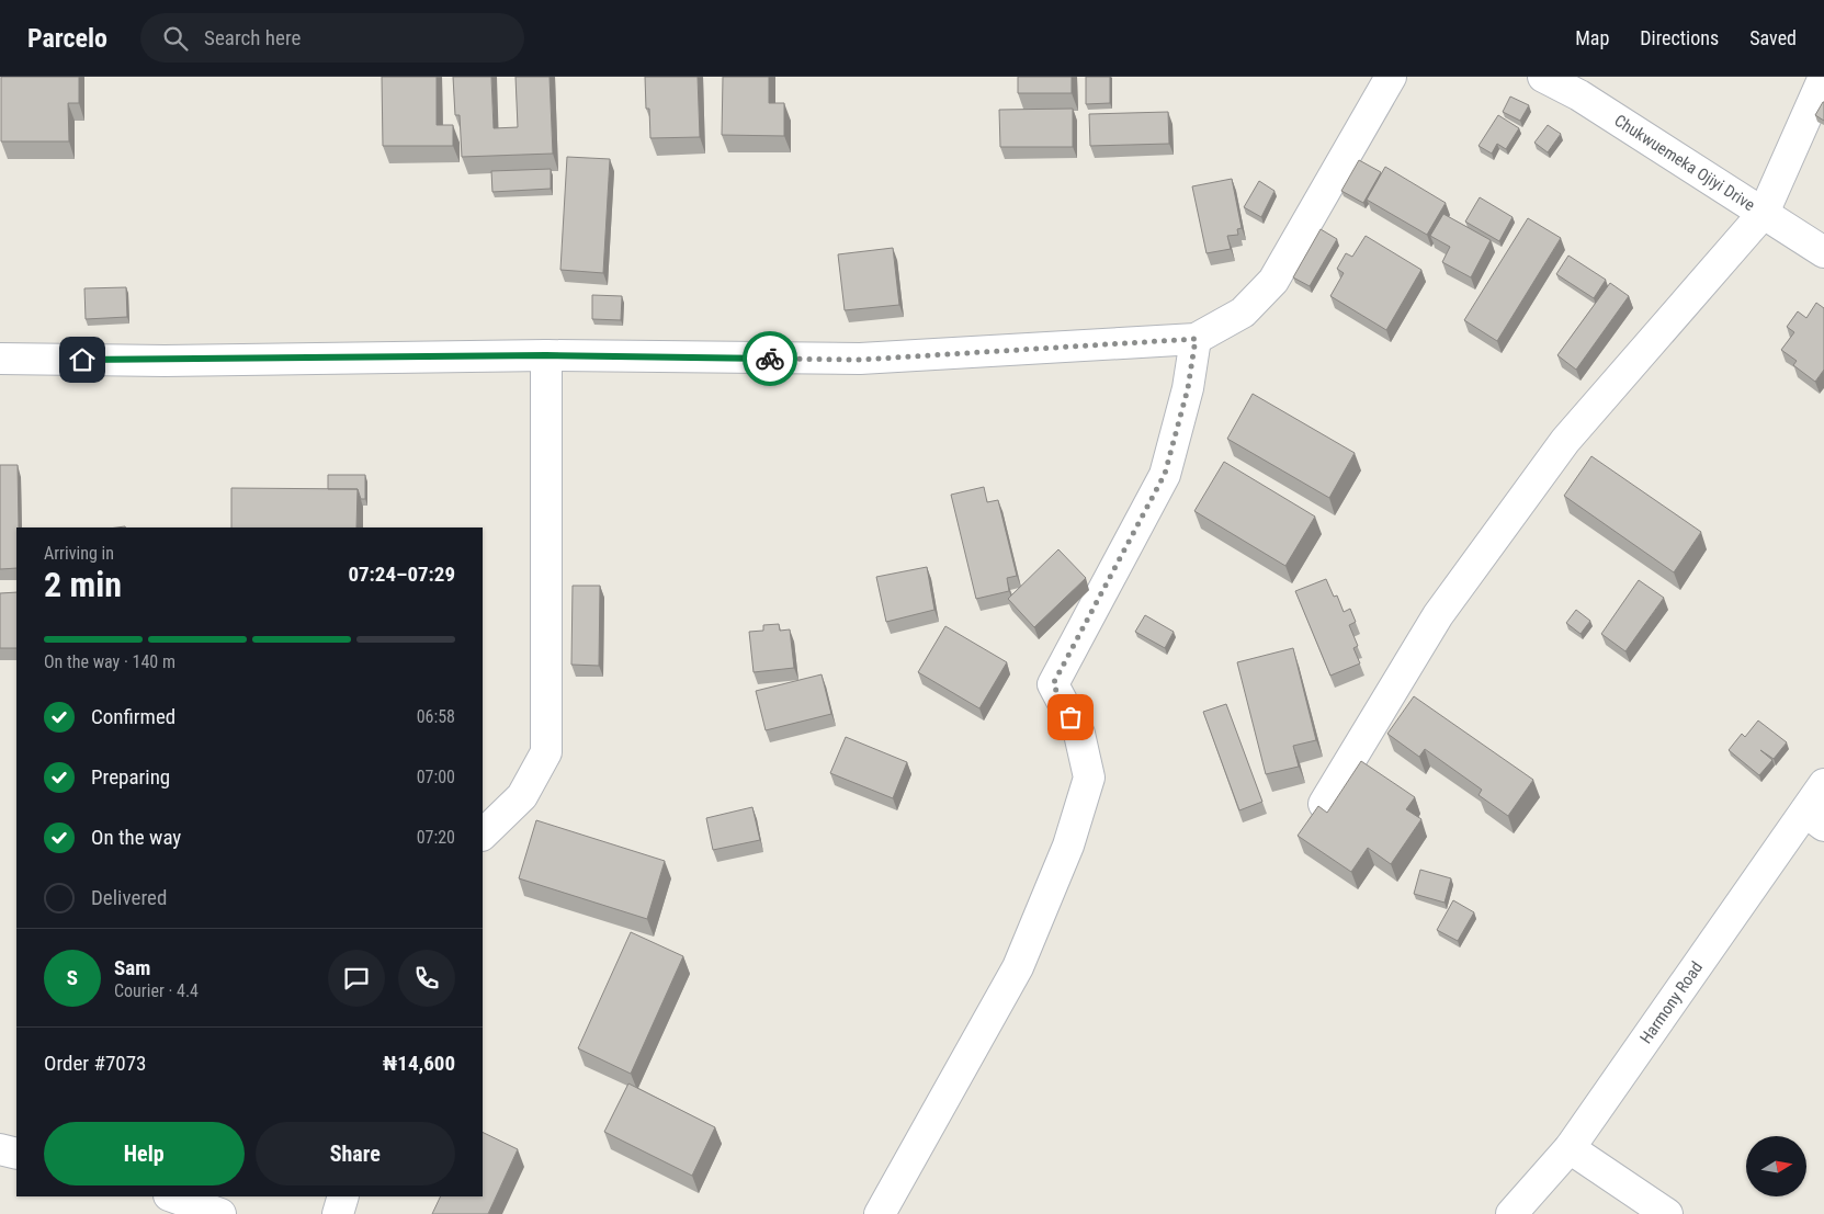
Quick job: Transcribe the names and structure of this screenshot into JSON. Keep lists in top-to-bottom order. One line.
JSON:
{"streets":{"street":["Chukwuemeka Ojiyi Drive","Harmony Road"]},"north":"right","page":{"header":"Parcelo","search":"Search here","nav":["Map","Directions","Saved"],"heading":["2 min","Arriving in","07:24–07:29"],"panel":["Sam","Courier · 4.4","Order #7073","₦14,600"],"bar":"On the way · 140 m","list":[["Confirmed","06:58"],["Preparing","07:00"],["On the way","07:20"],"Delivered"],"round":"S","buttons":["Help","Share"]}}
